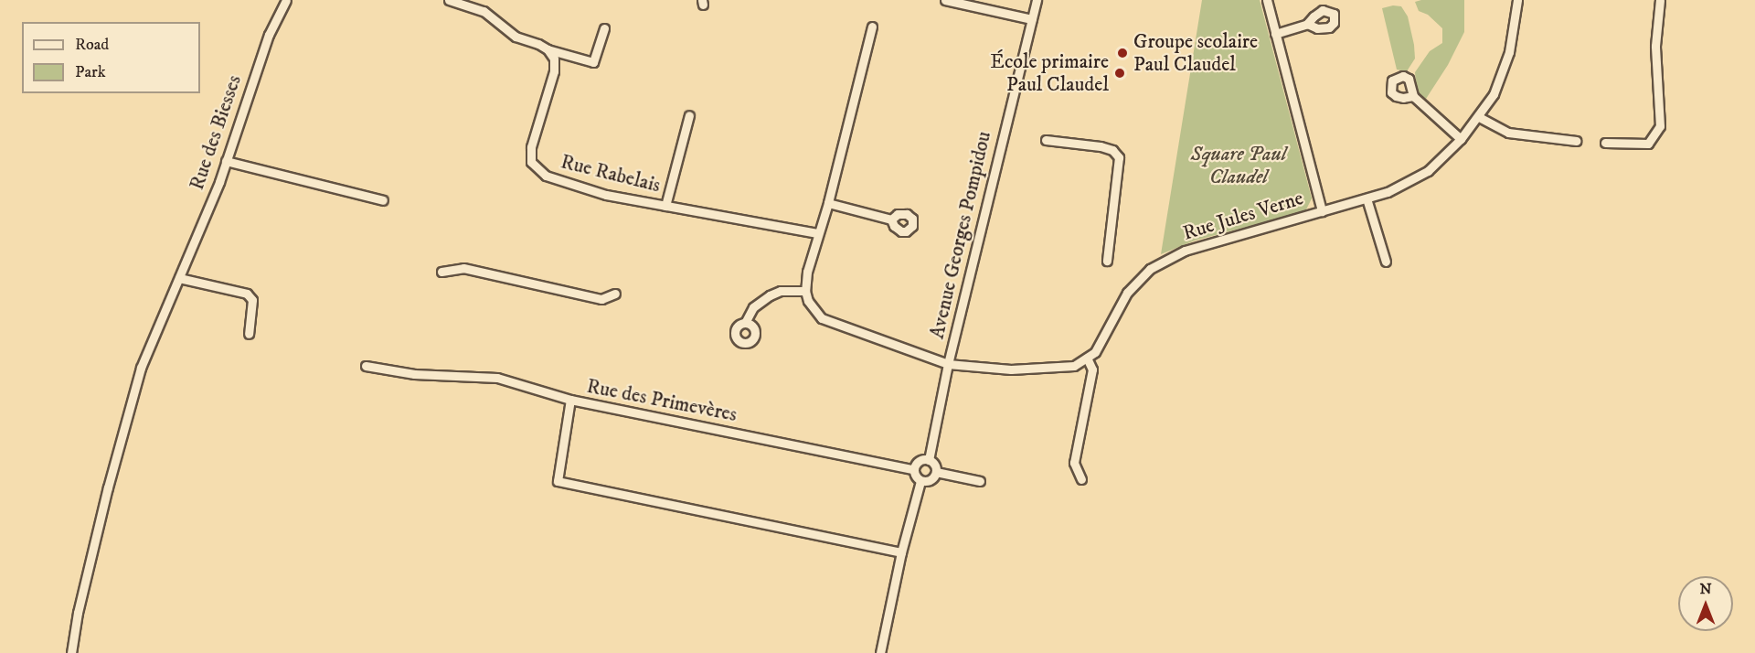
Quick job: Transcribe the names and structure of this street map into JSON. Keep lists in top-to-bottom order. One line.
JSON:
{"streets":{"street":["Rue des Biesses","Rue Rabelais","Rue Jules Verne","Avenue Georges Pompidou","Rue des Primevères"]},"crossings":[["Avenue Georges Pompidou","Rue des Primevères"]],"parks":["Square Paul Claudel"],"places":["Groupe scolaire Paul Claudel","École primaire Paul Claudel"],"legend":["Road","Park"],"north":"top"}
